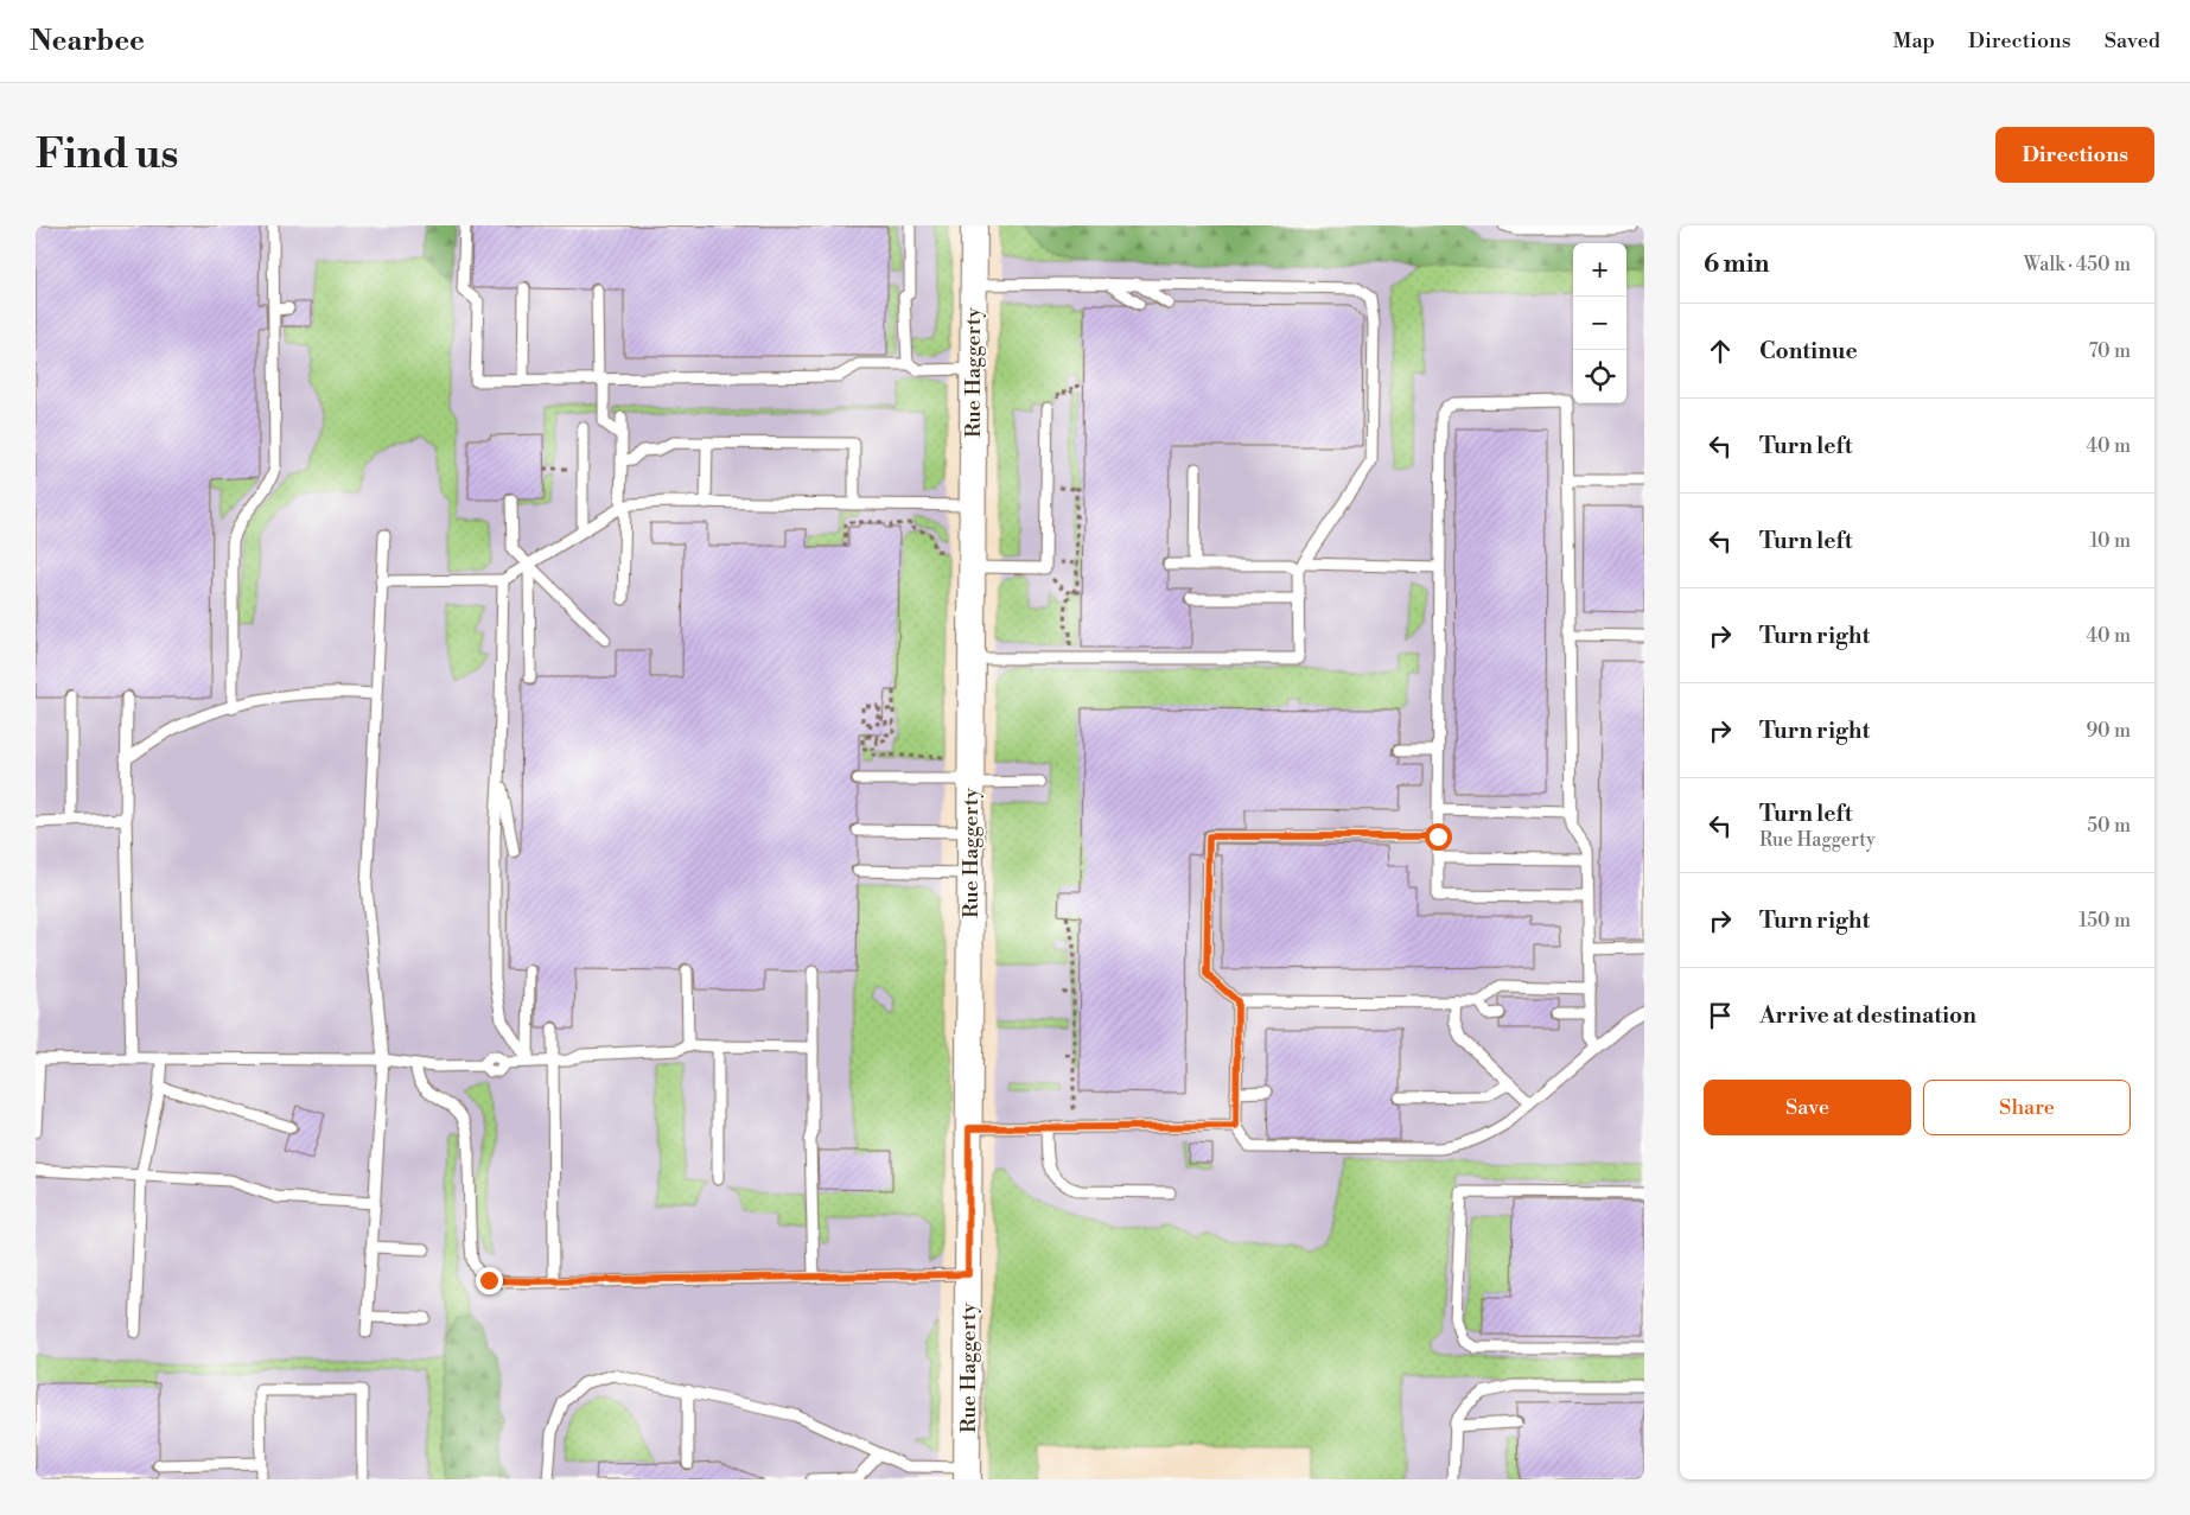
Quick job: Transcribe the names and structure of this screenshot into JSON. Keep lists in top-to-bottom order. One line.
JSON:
{"streets":{"street":["Rue Haggerty"]},"page":{"header":"Nearbee","nav":["Map","Directions","Saved"],"buttons":["Directions",["Save","Share"]],"title":"Find us","heading":["6 min","Walk · 450 m"],"map_buttons":["+","−"],"list":[["Continue","70 m"],["Turn left","40 m"],["Turn left","10 m"],["Turn right","40 m"],["Turn right","90 m"],["Turn left","Rue Haggerty","50 m"],["Turn right","150 m"],"Arrive at destination"]}}
